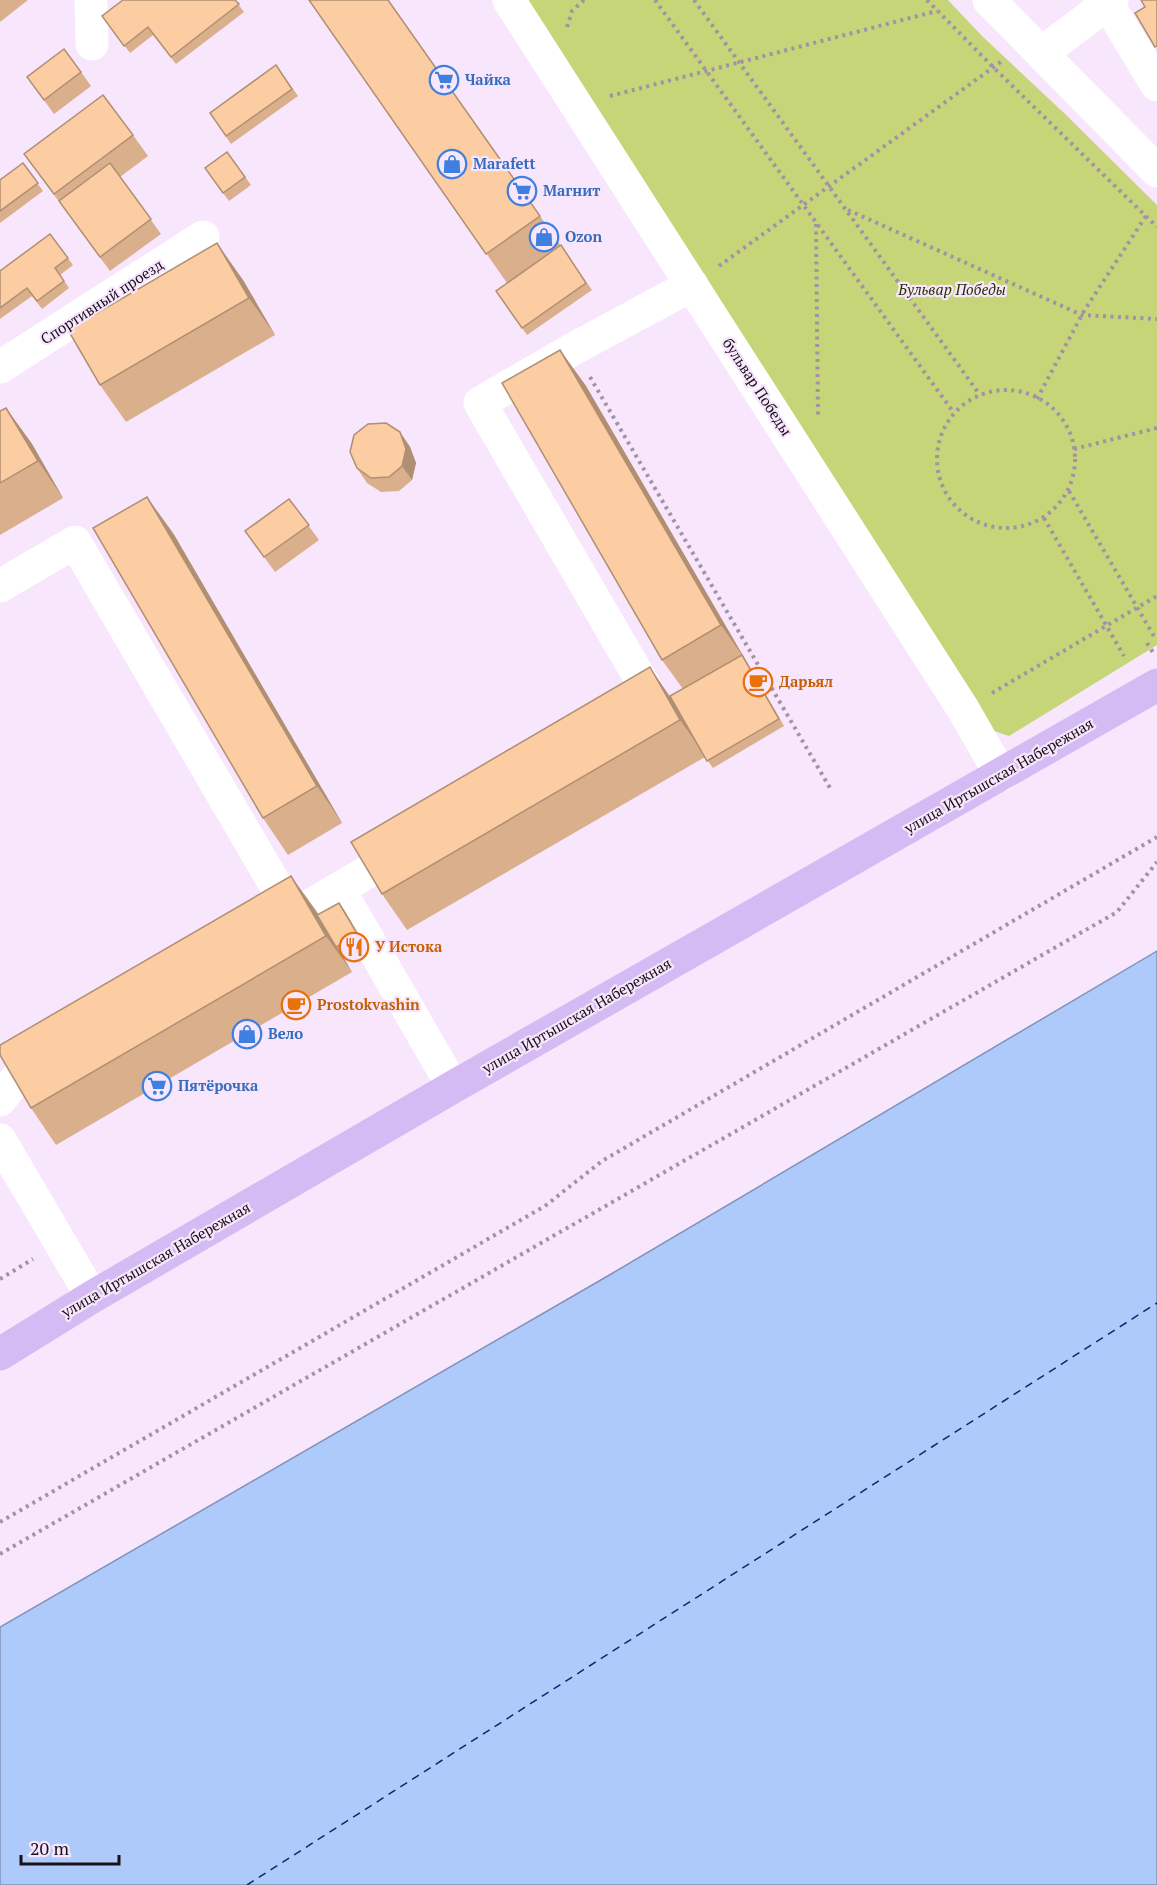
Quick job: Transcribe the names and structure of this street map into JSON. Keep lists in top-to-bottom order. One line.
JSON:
{"streets":{"main road":["улица Иртышская Набережная"],"street":["Спортивный проезд","бульвар Победы"]},"crossings":[["бульвар Победы","улица Иртышская Набережная"]],"parks":["Бульвар Победы"],"places":{"supermarket":["Чайка","Магнит","Пятёрочка"],"shop":["Marafett","Ozon","Вело"],"cafe":["Дарьял","Prostokvashin"],"restaurant":["У Истока"]},"scale_bar":"20 m"}
